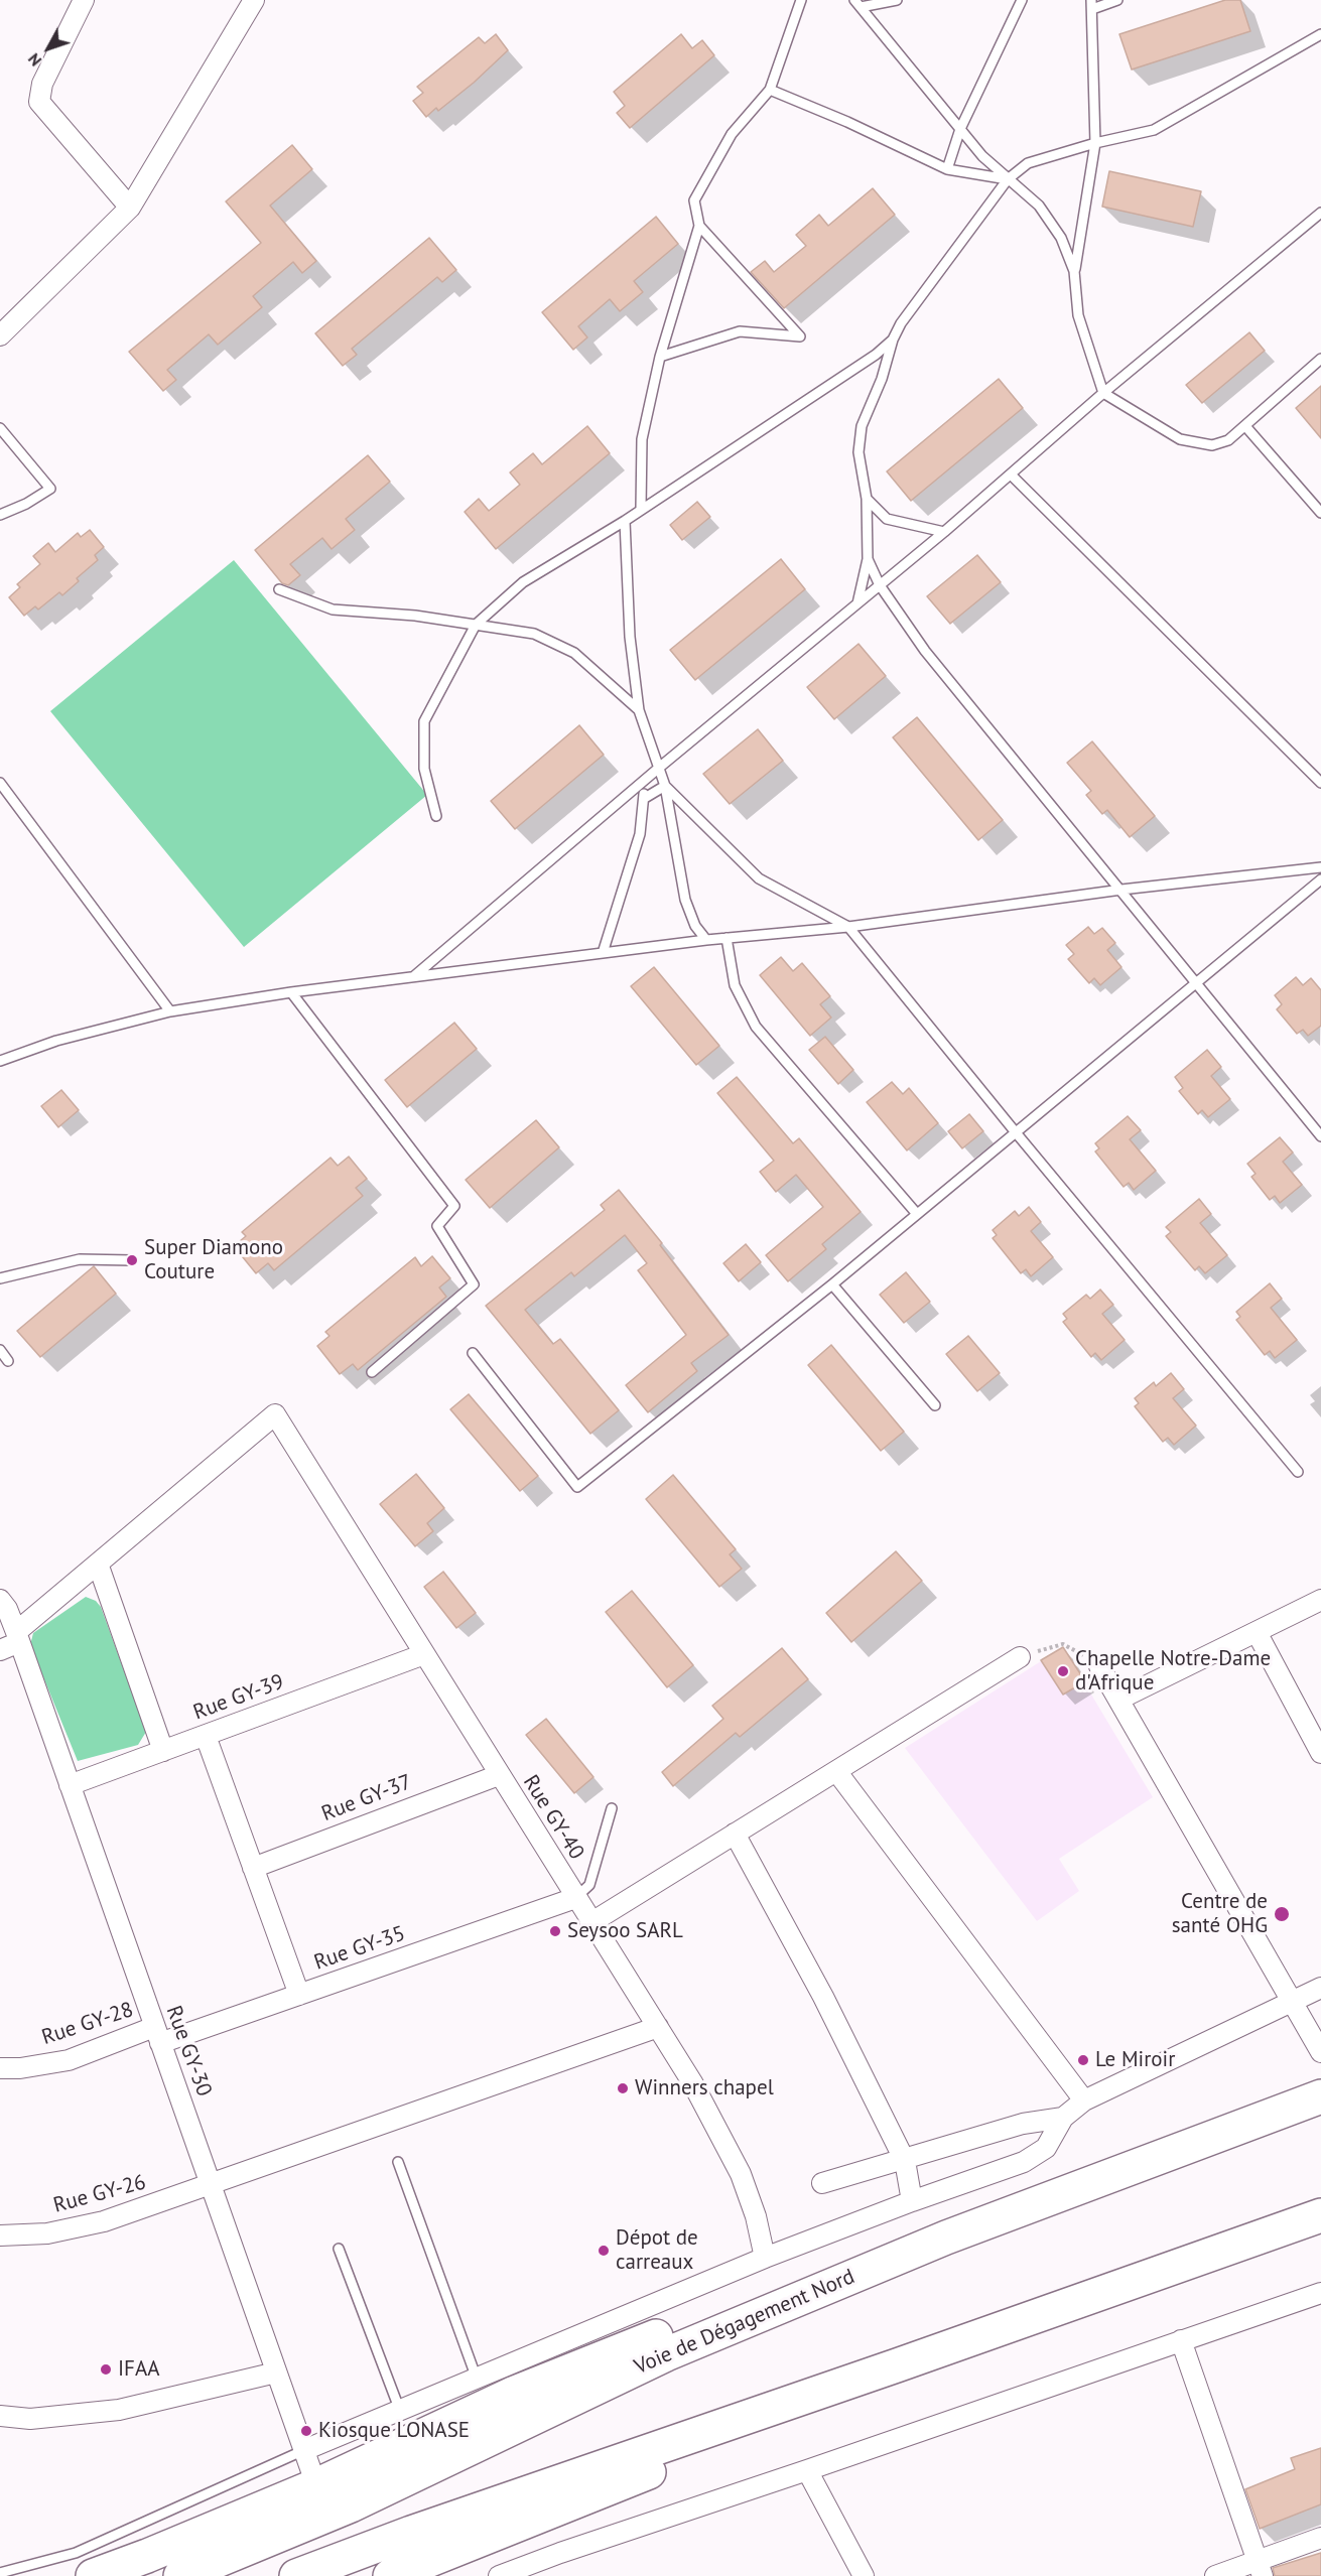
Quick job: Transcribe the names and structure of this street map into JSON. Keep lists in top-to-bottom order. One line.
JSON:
{"streets":{"highway":["Voie de Dégagement Nord"],"street":["Rue GY-39","Rue GY-37","Rue GY-40","Rue GY-35","Rue GY-28","Rue GY-30","Rue GY-26"]},"crossings":[["Rue GY-39","Rue GY-40"],["Rue GY-39","Rue GY-30"],["Rue GY-37","Rue GY-40"],["Rue GY-40","Rue GY-35"],["Rue GY-40","Rue GY-26"],["Rue GY-35","Rue GY-28"],["Rue GY-35","Rue GY-30"],["Rue GY-28","Rue GY-30"],["Rue GY-30","Rue GY-26"]],"places":["Super Diamono Couture","Chapelle Notre-Dame d'Afrique","Centre de santé OHG","Seysoo SARL","Le Miroir","Winners chapel","Dépot de carreaux","IFAA","Kiosque LONASE"],"north":"bottom left"}
